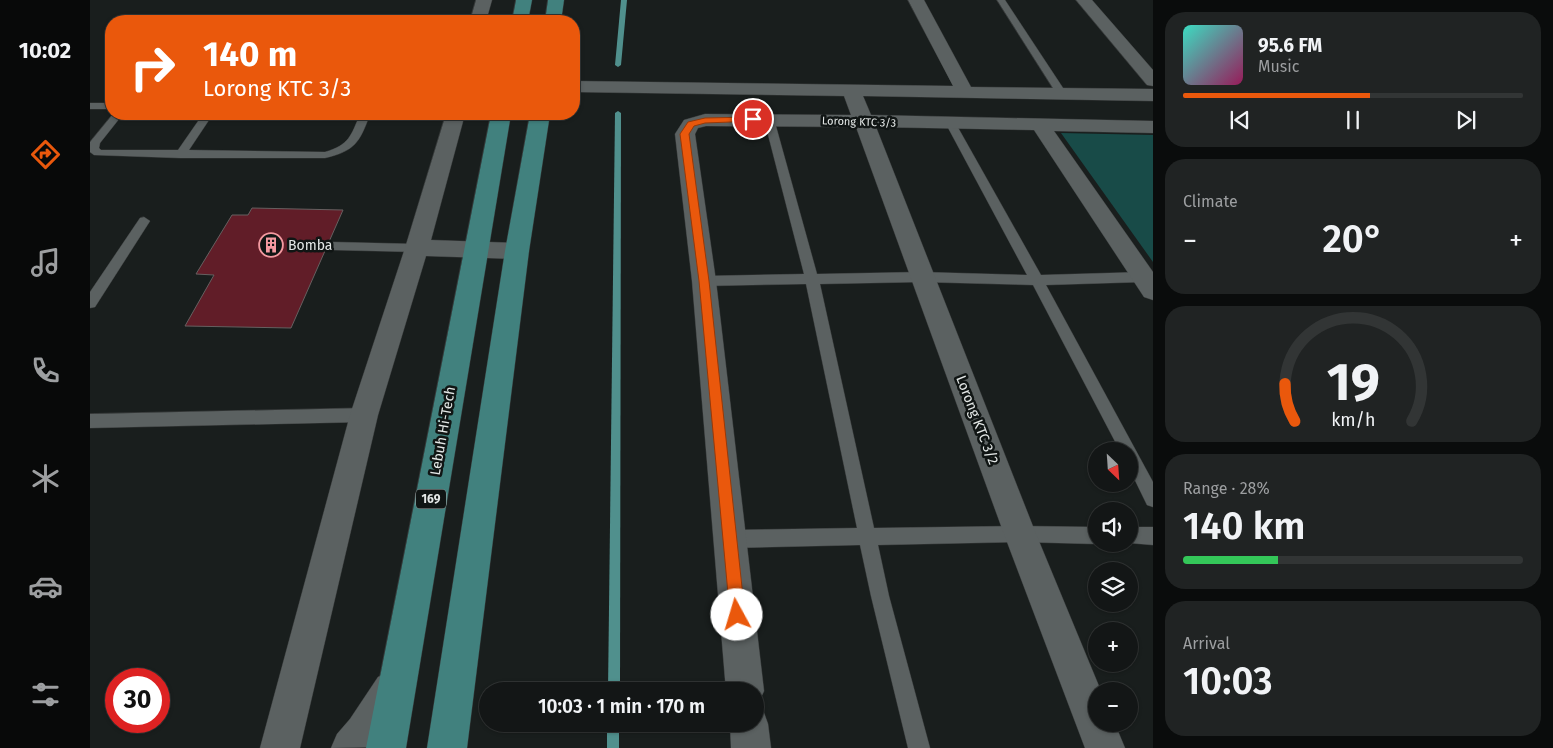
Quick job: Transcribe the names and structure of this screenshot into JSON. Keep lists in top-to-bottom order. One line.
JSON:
{"streets":{"main road":["Lebuh Hi-Tech","169"],"street":["Lorong KTC 3/3","Lorong KTC 3/2"]},"crossings":[["Lorong KTC 3/3","Lorong KTC 3/2"]],"places":{"building":["Bomba"]},"north":"bottom right","page":{"tabs":"10:02","turn":["140 m","Lorong KTC 3/3"],"song":["95.6 FM","Music"],"tile":["Climate",["Range · 28%","140 km"],["Arrival","10:03"]],"heat":["−","20°","+"],"map_buttons":["+","−"],"limit":"30","trip":"10:03 · 1 min · 170 m","gauge":["19","km/h"]}}
